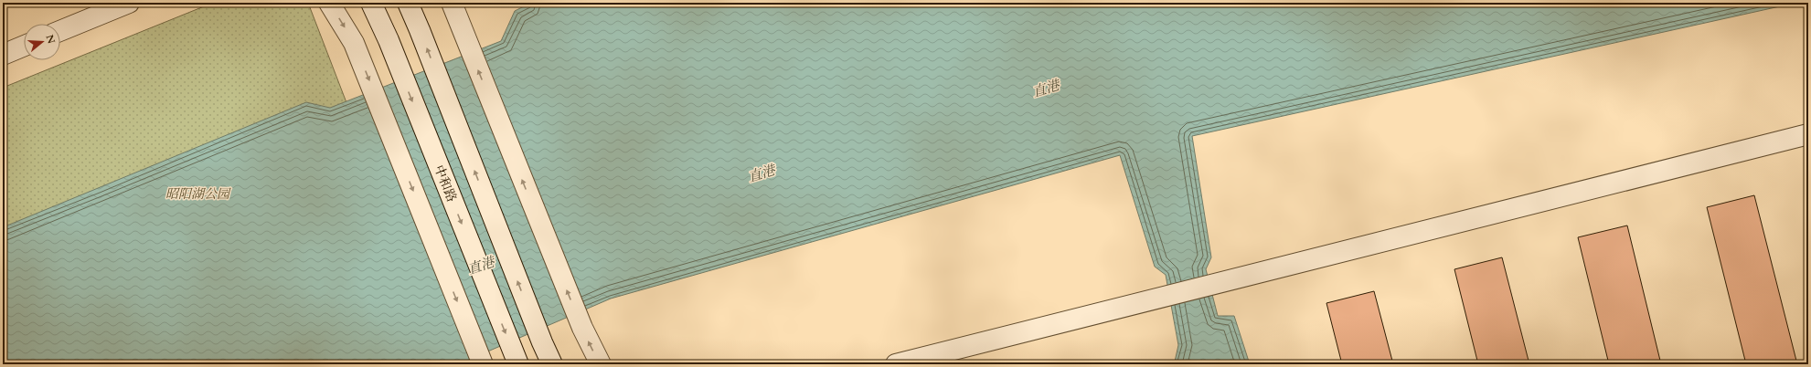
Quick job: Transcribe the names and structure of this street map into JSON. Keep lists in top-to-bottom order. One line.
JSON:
{"streets":{"street":["中和路"]},"water":["直港"],"parks":["昭阳湖公园"],"north":"right"}
